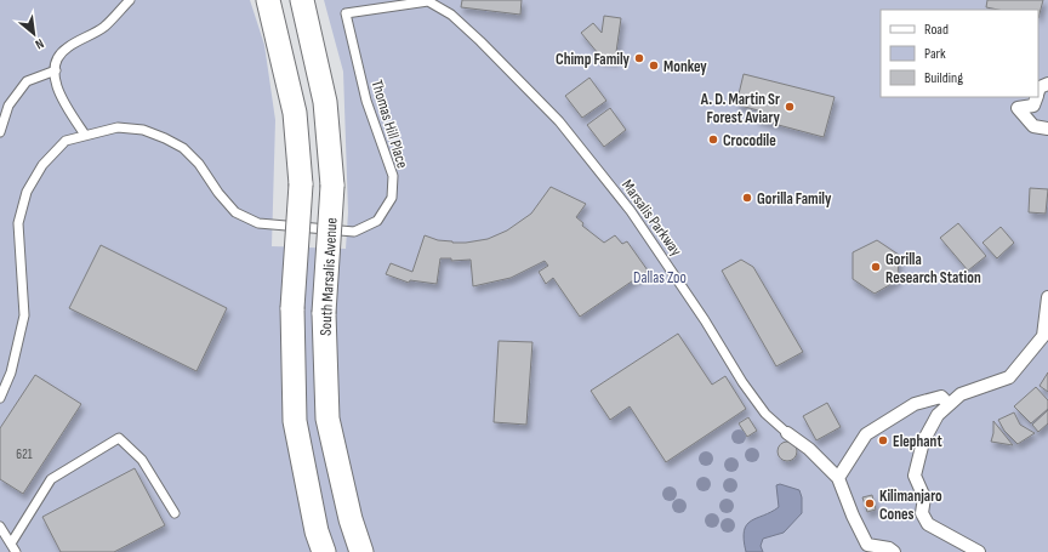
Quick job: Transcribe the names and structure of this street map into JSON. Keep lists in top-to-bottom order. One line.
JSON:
{"streets":{"main road":["South Marsalis Avenue"],"street":["Marsalis Parkway"],"lane":["Thomas Hill Place"]},"crossings":[["Thomas Hill Place","Marsalis Parkway"]],"parks":["Dallas Zoo"],"places":["Chimp Family","Monkey","A. D. Martin Sr Forest Aviary","Crocodile","Gorilla Family","Gorilla Research Station","Elephant","Kilimanjaro Cones"],"house_numbers":["621"],"legend":["Road","Park","Building"],"north":"bottom right"}
